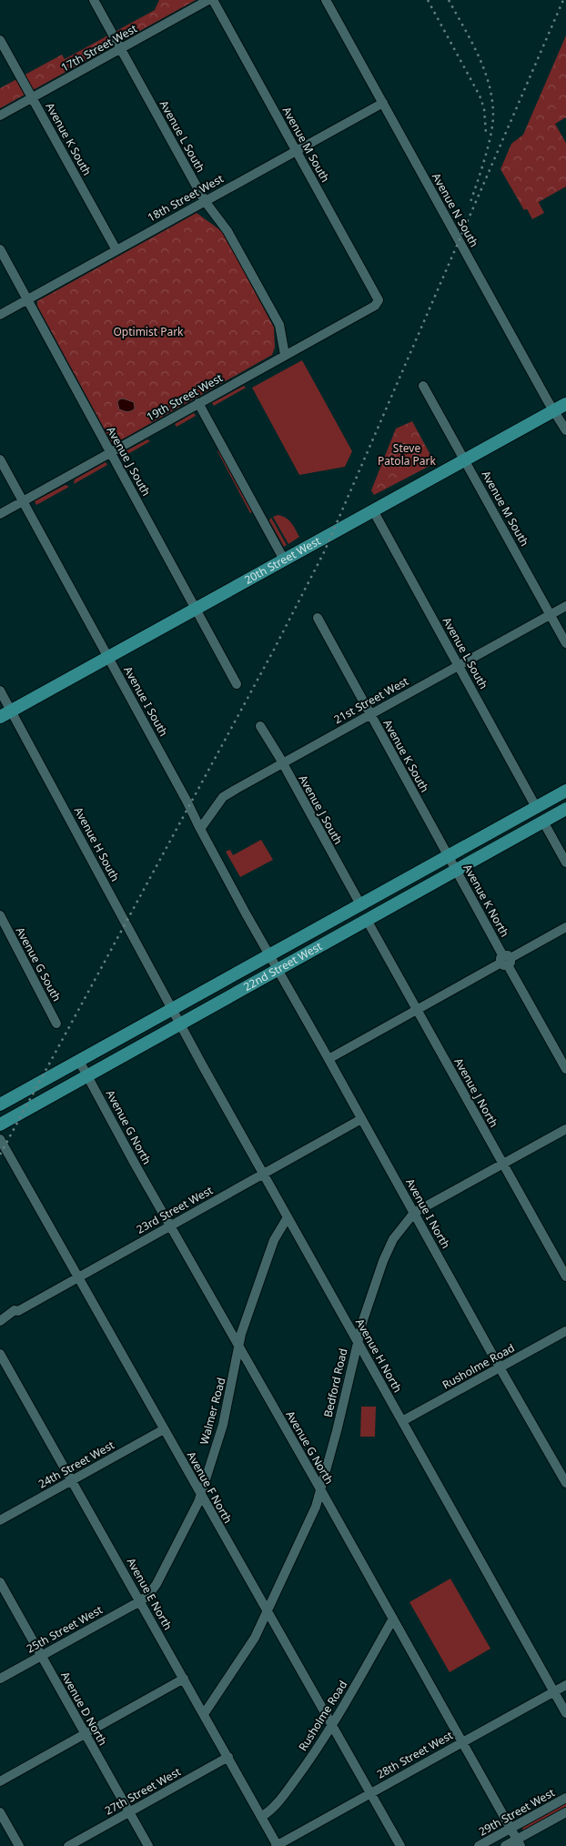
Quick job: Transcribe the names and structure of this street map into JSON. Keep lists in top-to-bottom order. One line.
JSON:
{"streets":{"main road":["20th Street West","22nd Street West"],"street":["17th Street West","Avenue L South","Avenue K South","Avenue M South","18th Street West","Avenue N South","19th Street West","Avenue J South","21st Street West","Avenue I South","Avenue H South","Avenue K North","Avenue G South","Avenue J North","Avenue G North","23rd Street West","Avenue I North","Avenue H North","Rusholme Road","Bedford Road","Walmer Road","24th Street West","Avenue F North","Avenue E North","25th Street West","Avenue D North","28th Street West","27th Street West","29th Street West"]},"crossings":[["17th Street West","Avenue L South"],["17th Street West","Avenue K South"],["Avenue L South","18th Street West"],["Avenue L South","19th Street West"],["Avenue L South","20th Street West"],["Avenue L South","21st Street West"],["Avenue L South","22nd Street West"],["Avenue K South","18th Street West"],["Avenue K South","21st Street West"],["Avenue K South","Avenue K North"],["Avenue K South","22nd Street West"],["Avenue M South","18th Street West"],["Avenue M South","19th Street West"],["Avenue M South","20th Street West"],["Avenue M South","21st Street West"],["18th Street West","Avenue N South"],["18th Street West","Avenue J South"],["Avenue N South","20th Street West"],["19th Street West","Avenue J South"],["19th Street West","Avenue I South"],["Avenue J South","20th Street West"],["Avenue J South","21st Street West"],["Avenue J South","22nd Street West"],["20th Street West","Avenue I South"],["20th Street West","Avenue H South"],["21st Street West","Avenue I South"],["Avenue I South","22nd Street West"],["Avenue I South","Avenue I North"],["Avenue H South","22nd Street West"],["Avenue H South","Avenue H North"],["Avenue K North","22nd Street West"],["22nd Street West","Avenue J North"],["22nd Street West","Avenue G North"],["22nd Street West","Avenue I North"],["22nd Street West","Avenue H North"],["Avenue J North","Bedford Road"],["Avenue G North","23rd Street West"],["Avenue G North","Rusholme Road"],["Avenue G North","Bedford Road"],["Avenue G North","Walmer Road"],["Avenue G North","28th Street West"],["Avenue G North","29th Street West"],["23rd Street West","Avenue I North"],["23rd Street West","Avenue H North"],["23rd Street West","Avenue F North"],["Avenue I North","Rusholme Road"],["Avenue I North","Bedford Road"],["Avenue H North","Rusholme Road"],["Avenue H North","Bedford Road"],["Avenue H North","Walmer Road"],["Avenue H North","28th Street West"],["Rusholme Road","Avenue F North"],["Rusholme Road","Avenue E North"],["Bedford Road","Avenue F North"],["Bedford Road","Avenue E North"],["Walmer Road","Avenue F North"],["Walmer Road","Avenue E North"],["Walmer Road","25th Street West"],["24th Street West","Avenue F North"],["24th Street West","Avenue E North"],["Avenue F North","28th Street West"],["Avenue E North","25th Street West"],["Avenue E North","28th Street West"],["Avenue E North","27th Street West"],["25th Street West","Avenue D North"],["Avenue D North","27th Street West"]],"parks":["Optimist Park","Steve Patola Park"]}
